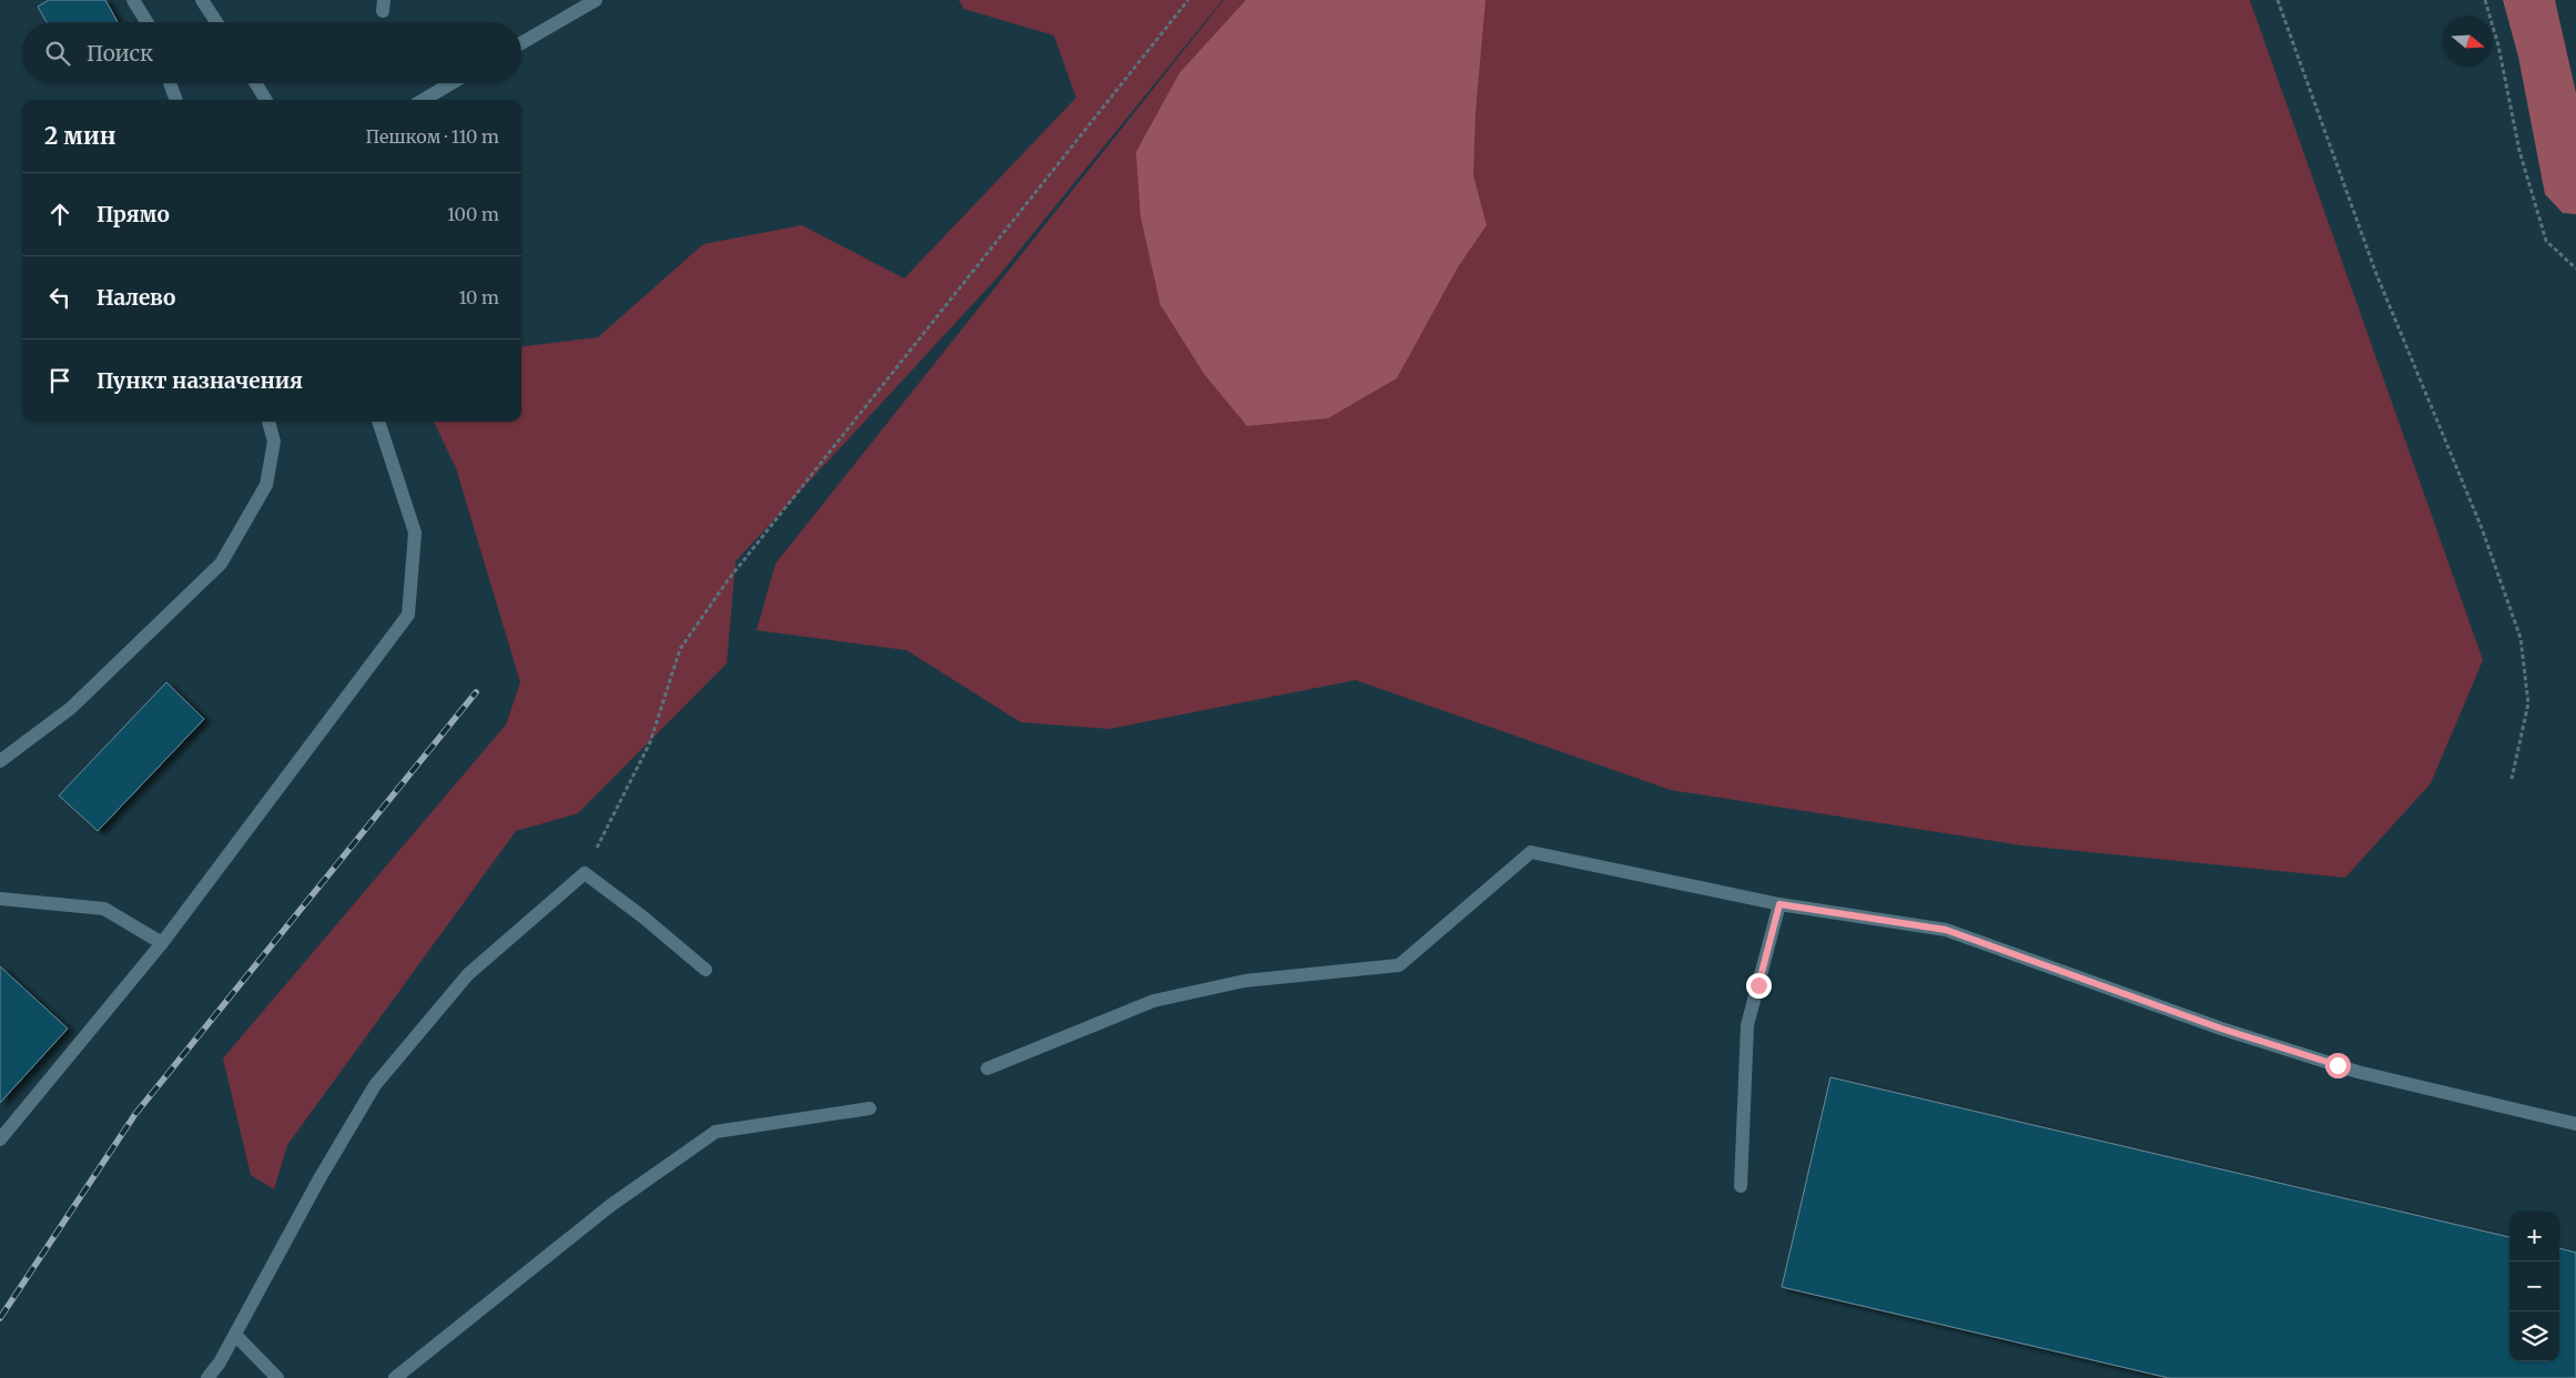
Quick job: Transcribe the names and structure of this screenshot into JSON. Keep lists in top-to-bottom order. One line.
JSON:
{"north":"right","page":{"search":"Поиск","heading":["2 мин","Пешком · 110 m"],"list":[["Прямо","100 m"],["Налево","10 m"],"Пункт назначения"],"map_buttons":["+","−"]}}
